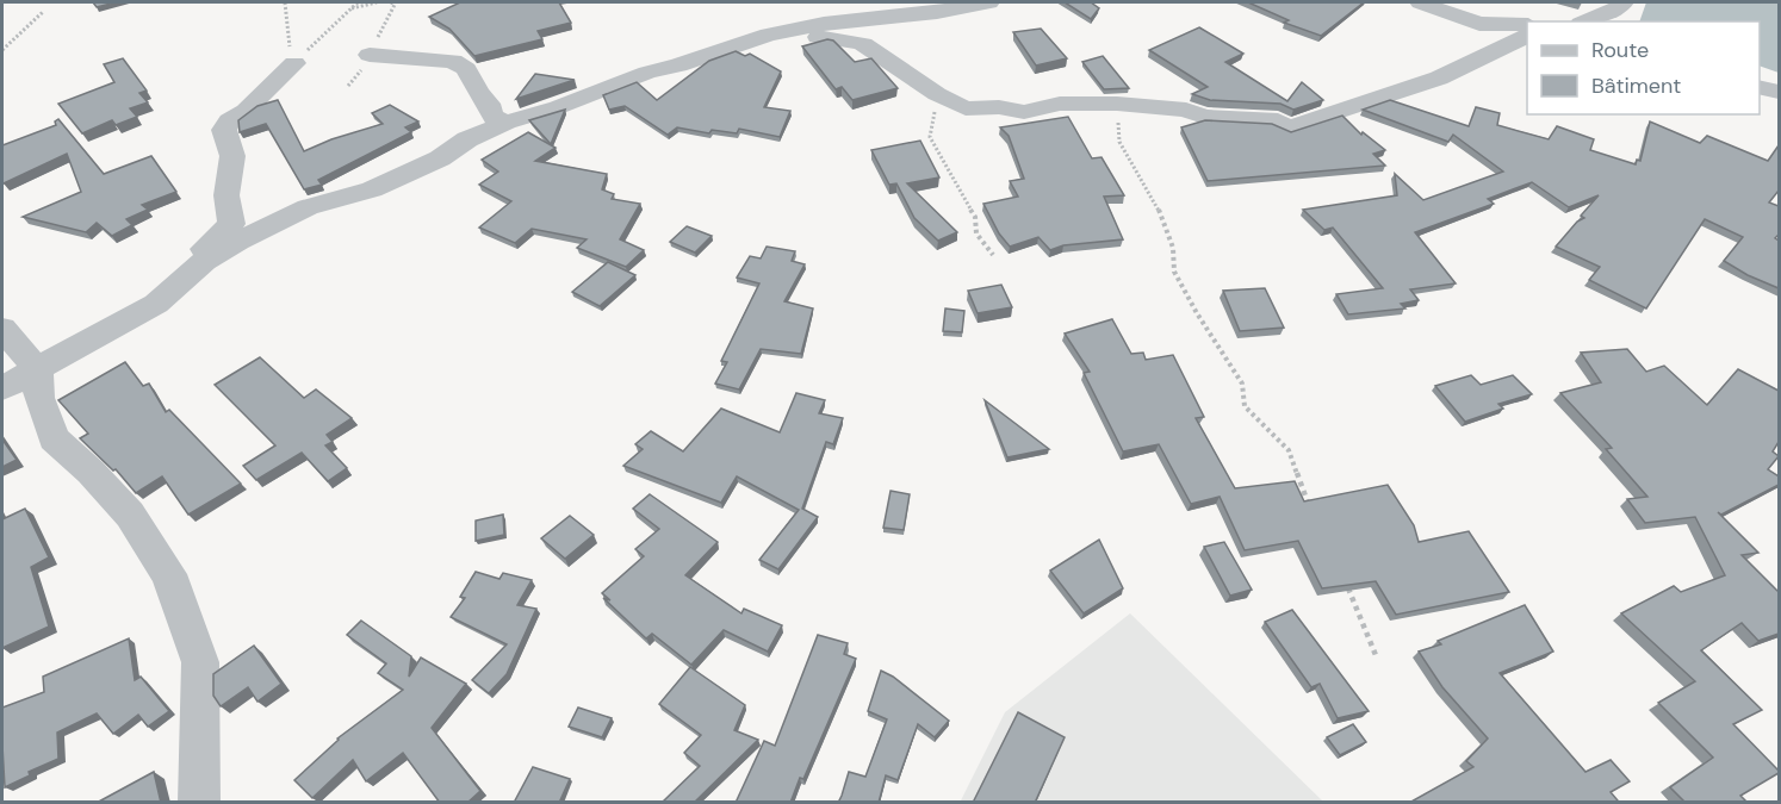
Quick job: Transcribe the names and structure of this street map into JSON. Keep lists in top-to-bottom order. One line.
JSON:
{"legend":["Route","Bâtiment"]}
